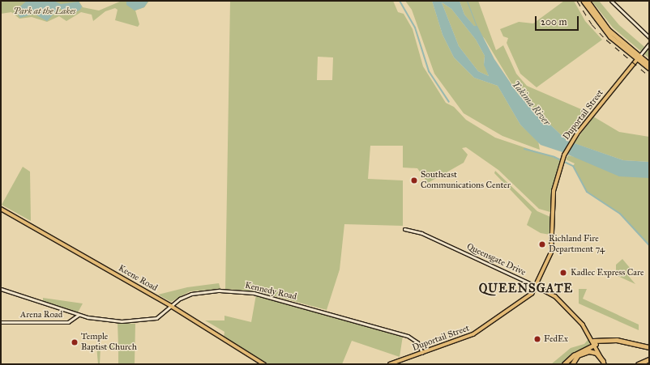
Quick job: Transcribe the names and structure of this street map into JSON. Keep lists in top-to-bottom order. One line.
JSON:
{"streets":{"main road":["Duportail Street","Queensgate Drive","Keene Road"],"street":["Kennedy Road","Arena Road"]},"crossings":[["Duportail Street","Queensgate Drive"],["Duportail Street","Kennedy Road"],["Keene Road","Kennedy Road"],["Kennedy Road","Arena Road"]],"districts":["QUEENSGATE"],"water":["Yakima River"],"parks":["Park at the Lakes"],"places":["Southeast Communications Center","Richland Fire Department 74","Kadlec Express Care","FedEx","Temple Baptist Church"],"scale_bar":"200 m"}
